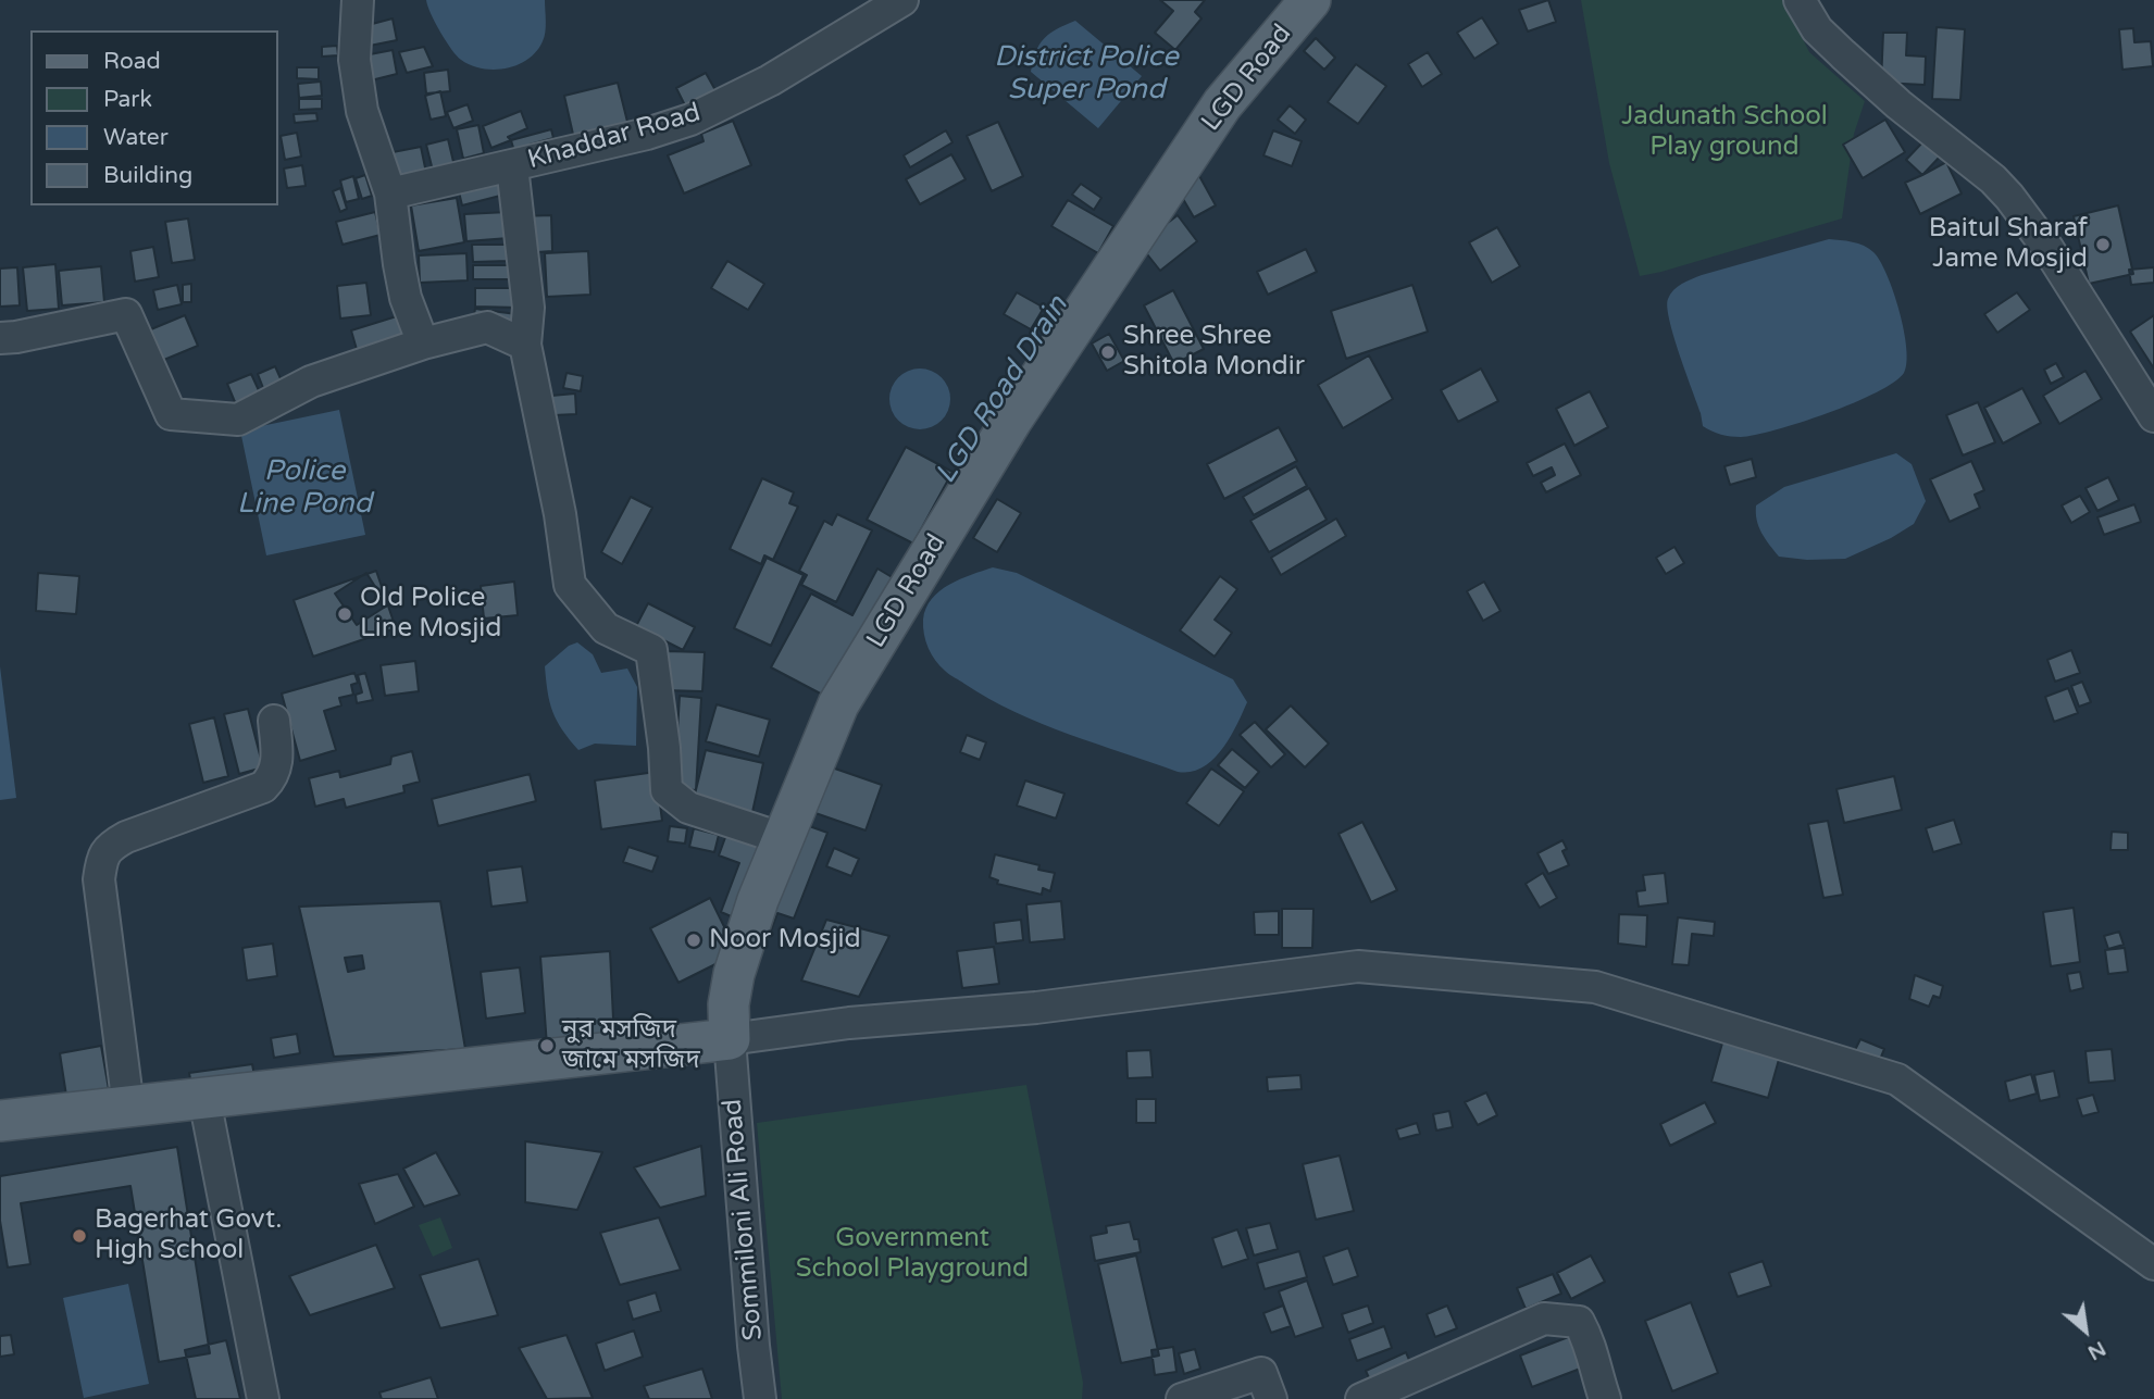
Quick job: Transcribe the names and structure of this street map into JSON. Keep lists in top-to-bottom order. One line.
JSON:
{"streets":{"main road":["LGD Road"],"street":["Khaddar Road","Sommiloni Ali Road"]},"crossings":[["LGD Road","Sommiloni Ali Road"]],"water":["District Police Super Pond","LGD Road Drain","Police Line Pond"],"parks":["Jadunath School Play ground","Government School Playground"],"places":["Baitul Sharaf Jame Mosjid","Shree Shree Shitola Mondir","Old Police Line Mosjid","Noor Mosjid","নুর মসজিদ জামে মসজিদ","Bagerhat Govt. High School"],"legend":["Road","Park","Water","Building"],"north":"bottom right"}
